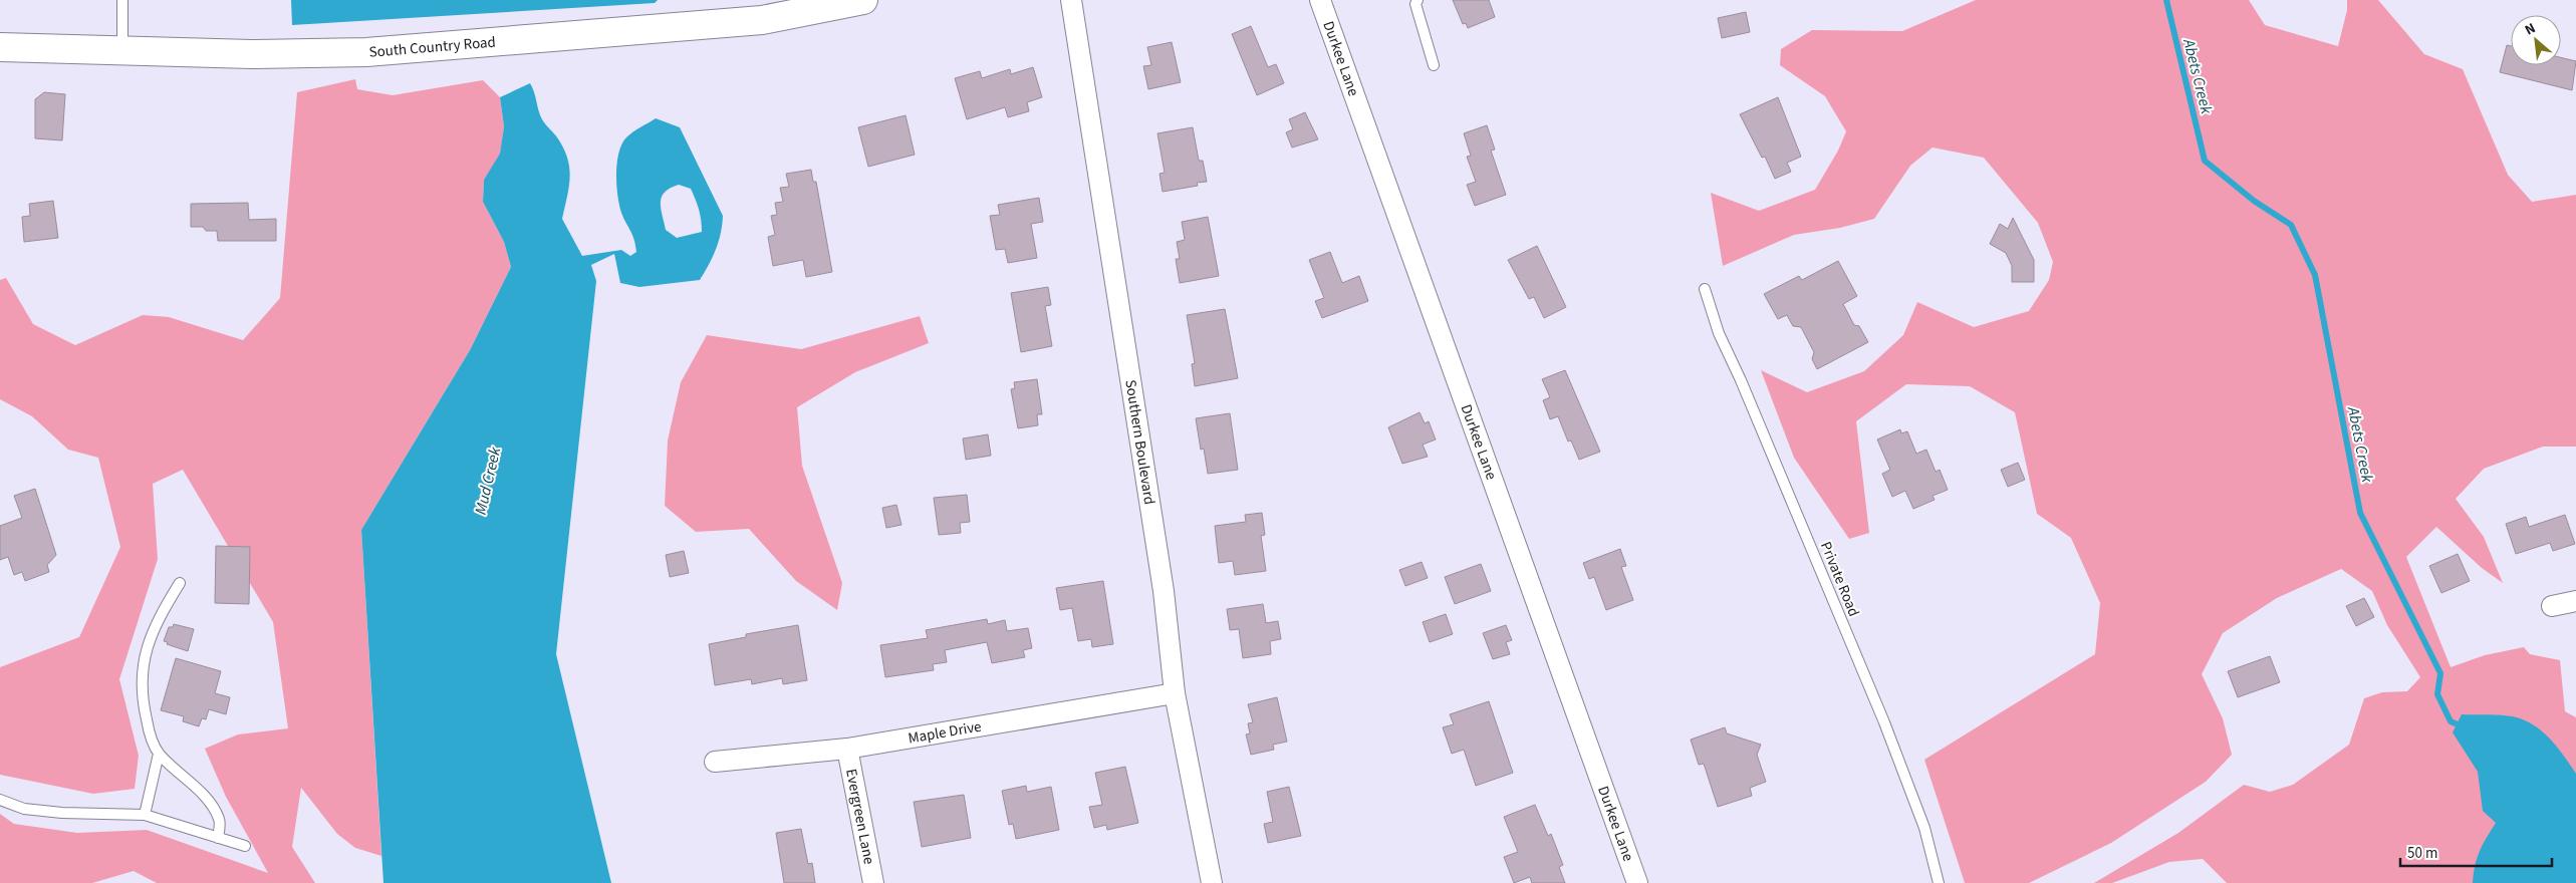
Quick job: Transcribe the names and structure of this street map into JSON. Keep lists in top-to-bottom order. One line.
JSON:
{"streets":{"main road":["South Country Road"],"street":["Durkee Lane","Southern Boulevard","Maple Drive","Evergreen Lane"],"lane":["Private Road"]},"crossings":[["Southern Boulevard","Maple Drive"],["Maple Drive","Evergreen Lane"]],"water":["Abets Creek","Mud Creek"],"scale_bar":"50 m","north":"top left"}
